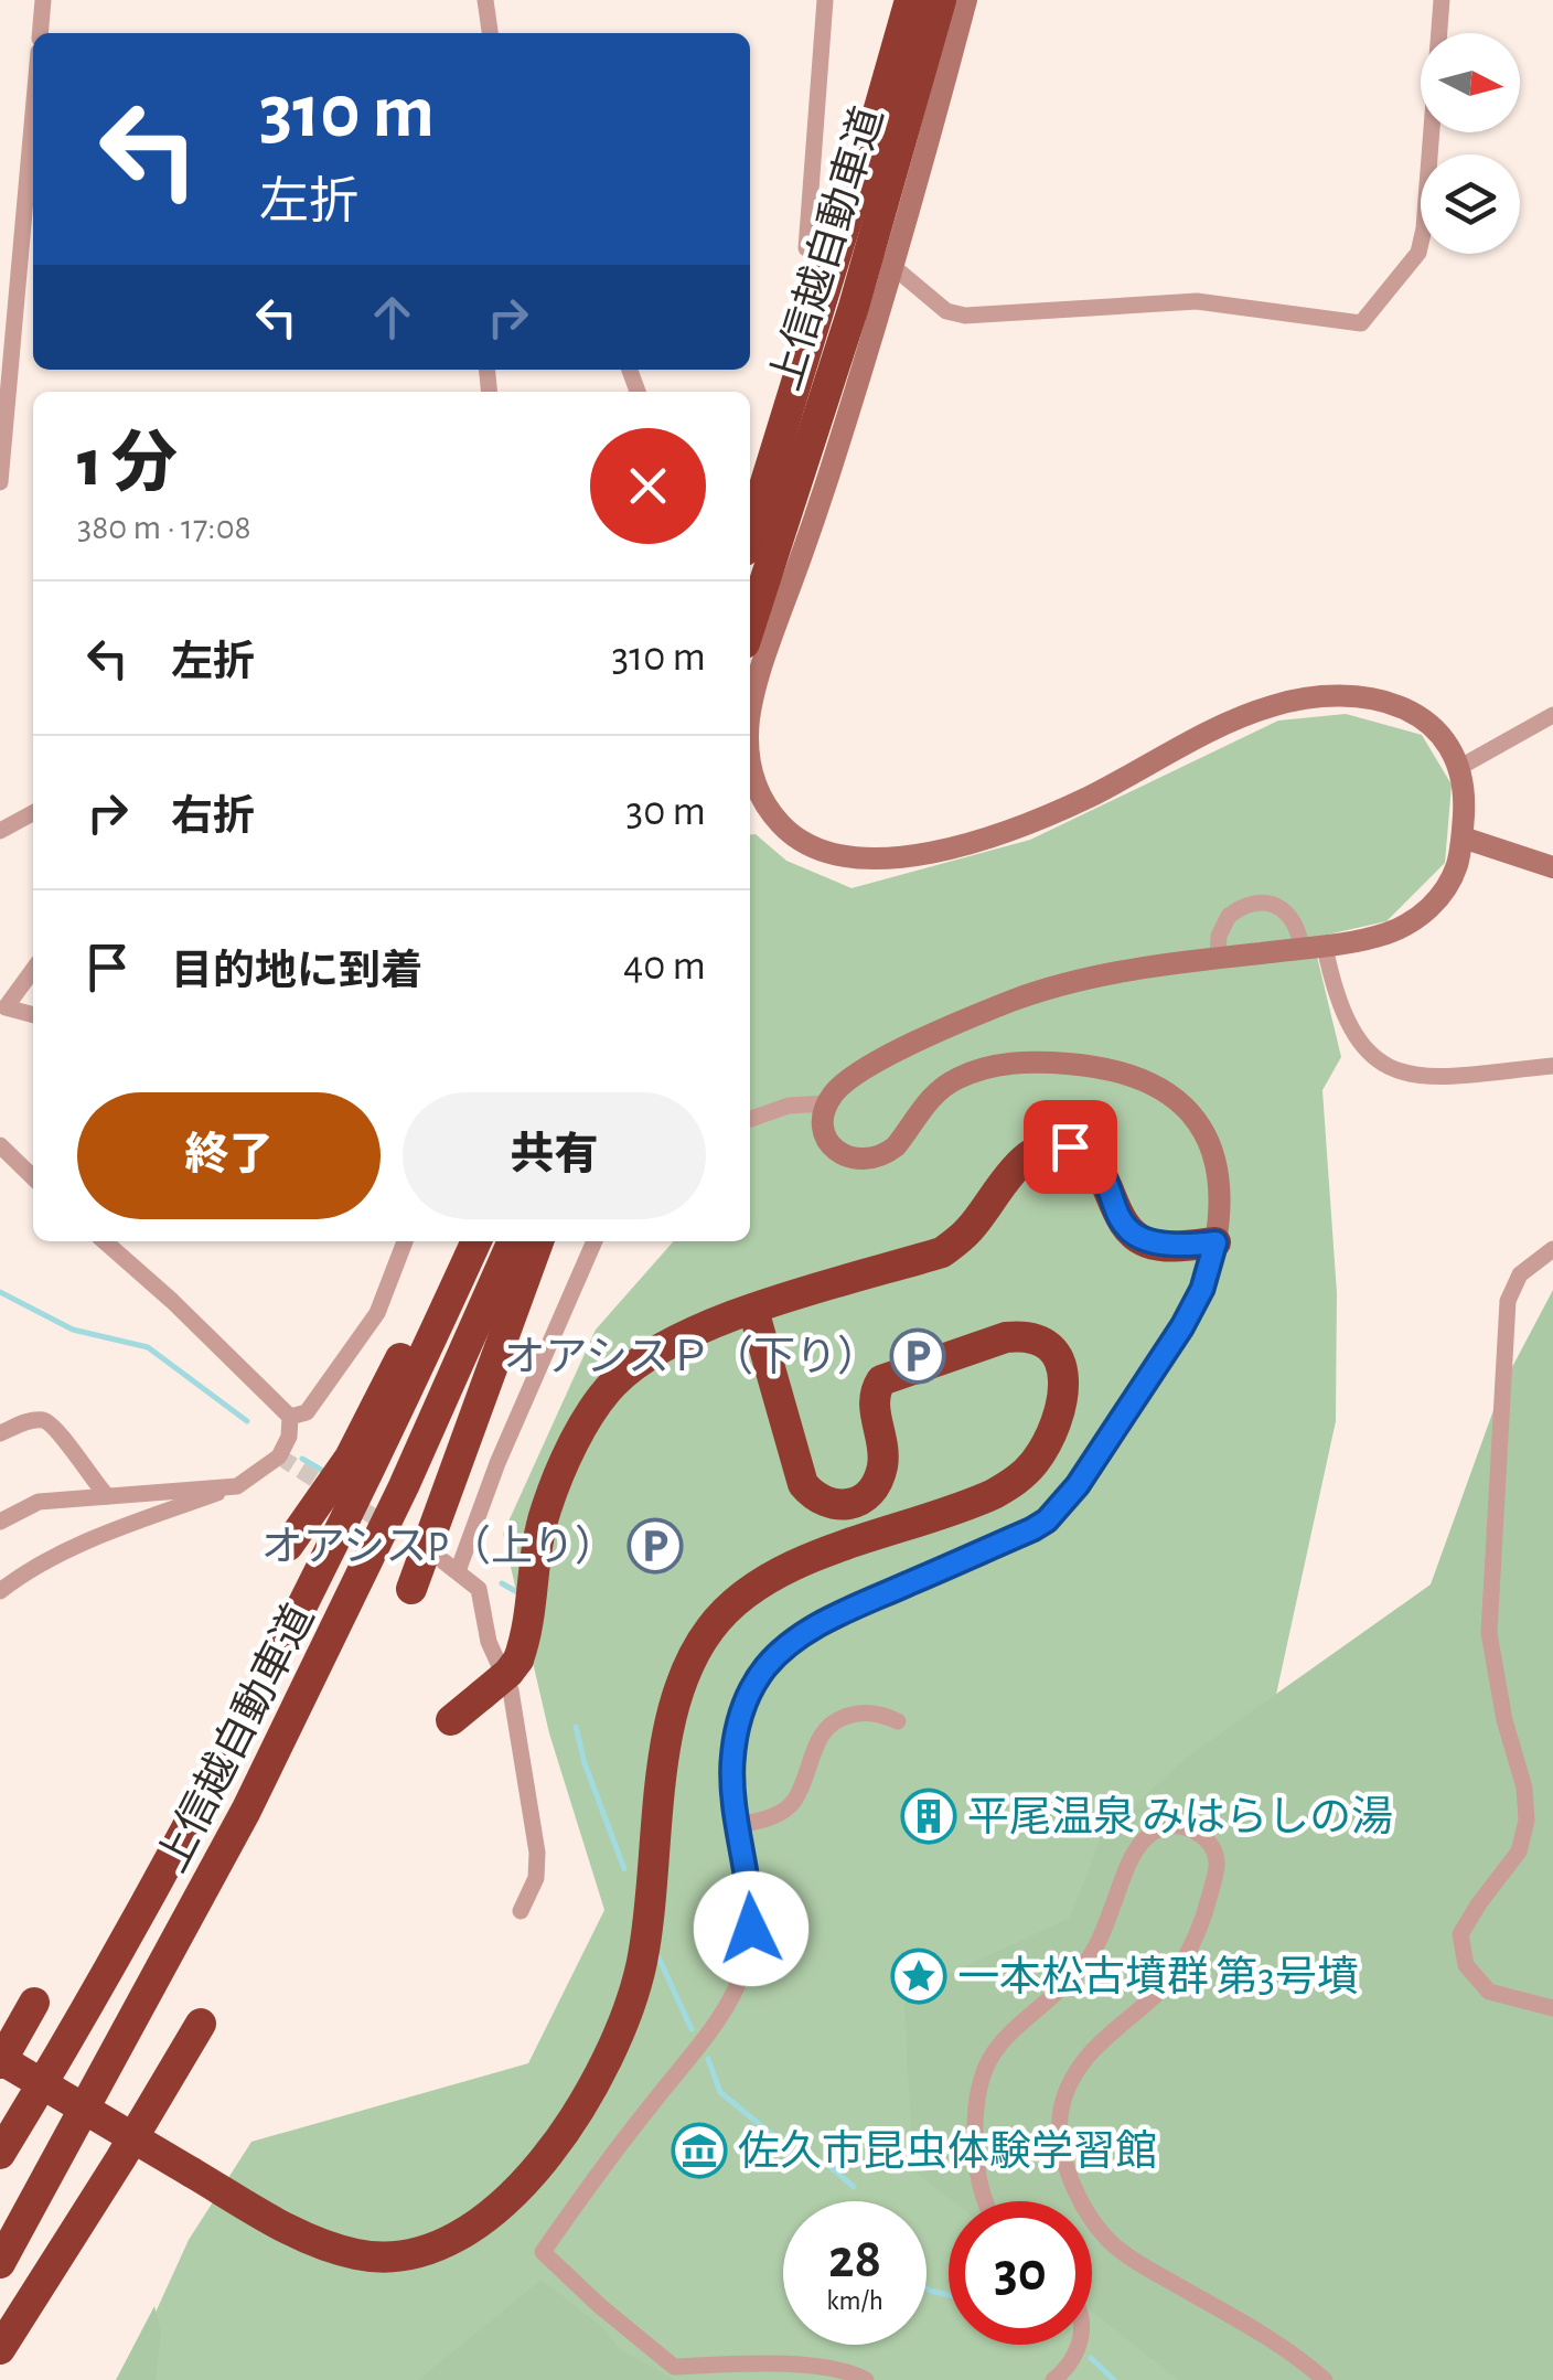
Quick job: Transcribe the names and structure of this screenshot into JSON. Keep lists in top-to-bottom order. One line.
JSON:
{"streets":{"highway":["上信越自動車道"]},"places":{"parking":["オアシスＰ（下り）","オアシスP（上り）"],"building":["平尾温泉 みはらしの湯"],"place":["一本松古墳群 第3号墳"],"museum":["佐久市昆虫体験学習館"]},"north":"right","page":{"turn":["310 m","左折"],"heading":["1 分","380 m · 17:08"],"list":[{"name":"左折","value":"310 m"},{"name":"右折","value":"30 m"},{"name":"目的地に到着","value":"40 m"}],"buttons":["終了","共有"],"speed":"28 km/h","limit":"30"}}
